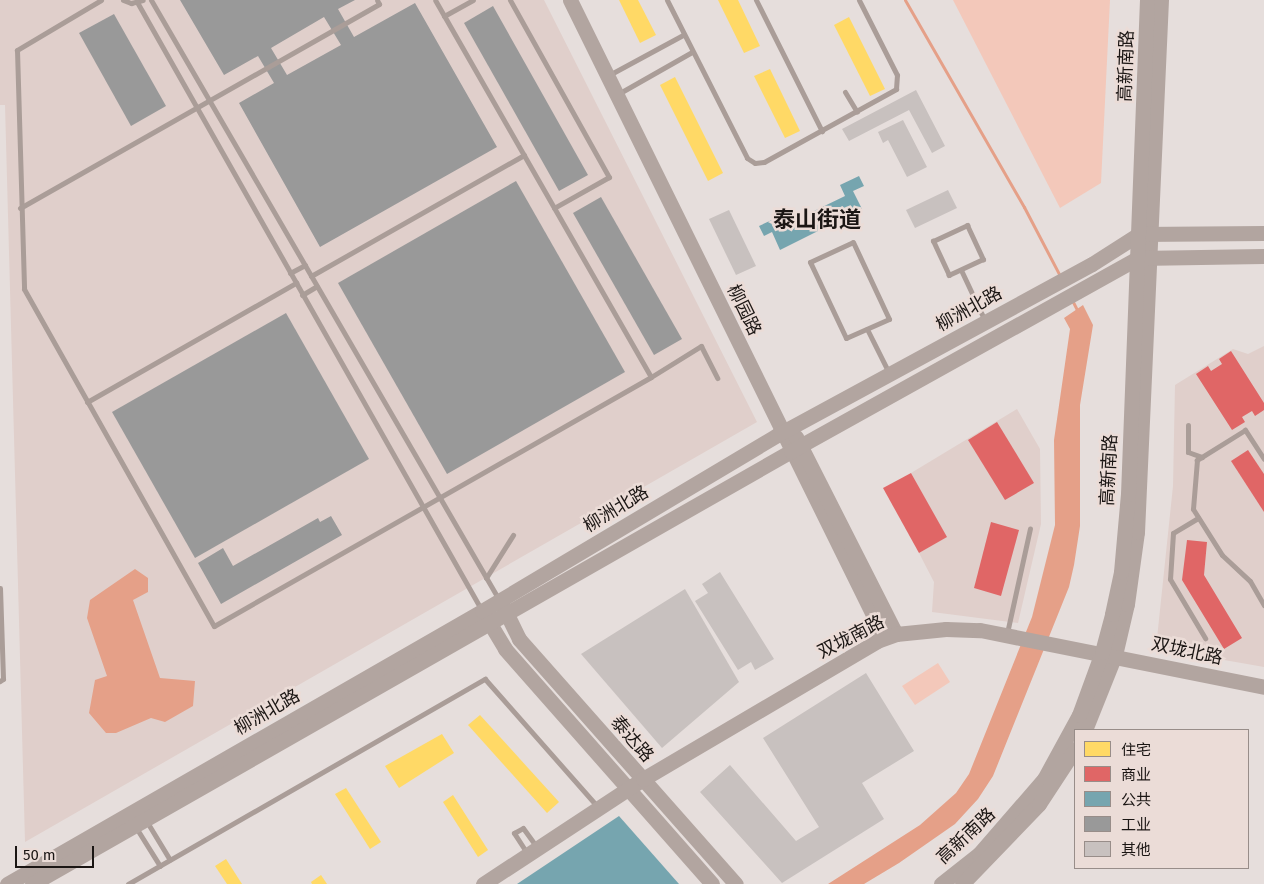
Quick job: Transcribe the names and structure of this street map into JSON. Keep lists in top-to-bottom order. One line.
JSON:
{"streets":{"main road":["高新南路","柳洲北路","柳园路","双垅南路","双垅北路","泰达路"]},"crossings":[["高新南路","柳洲北路"],["高新南路","双垅南路"],["高新南路","双垅北路"],["柳洲北路","柳园路"],["柳洲北路","泰达路"],["柳园路","双垅南路"],["双垅南路","双垅北路"],["双垅南路","泰达路"]],"districts":["泰山街道"],"legend":["住宅","商业","公共","工业","其他"],"scale_bar":"50 m"}
